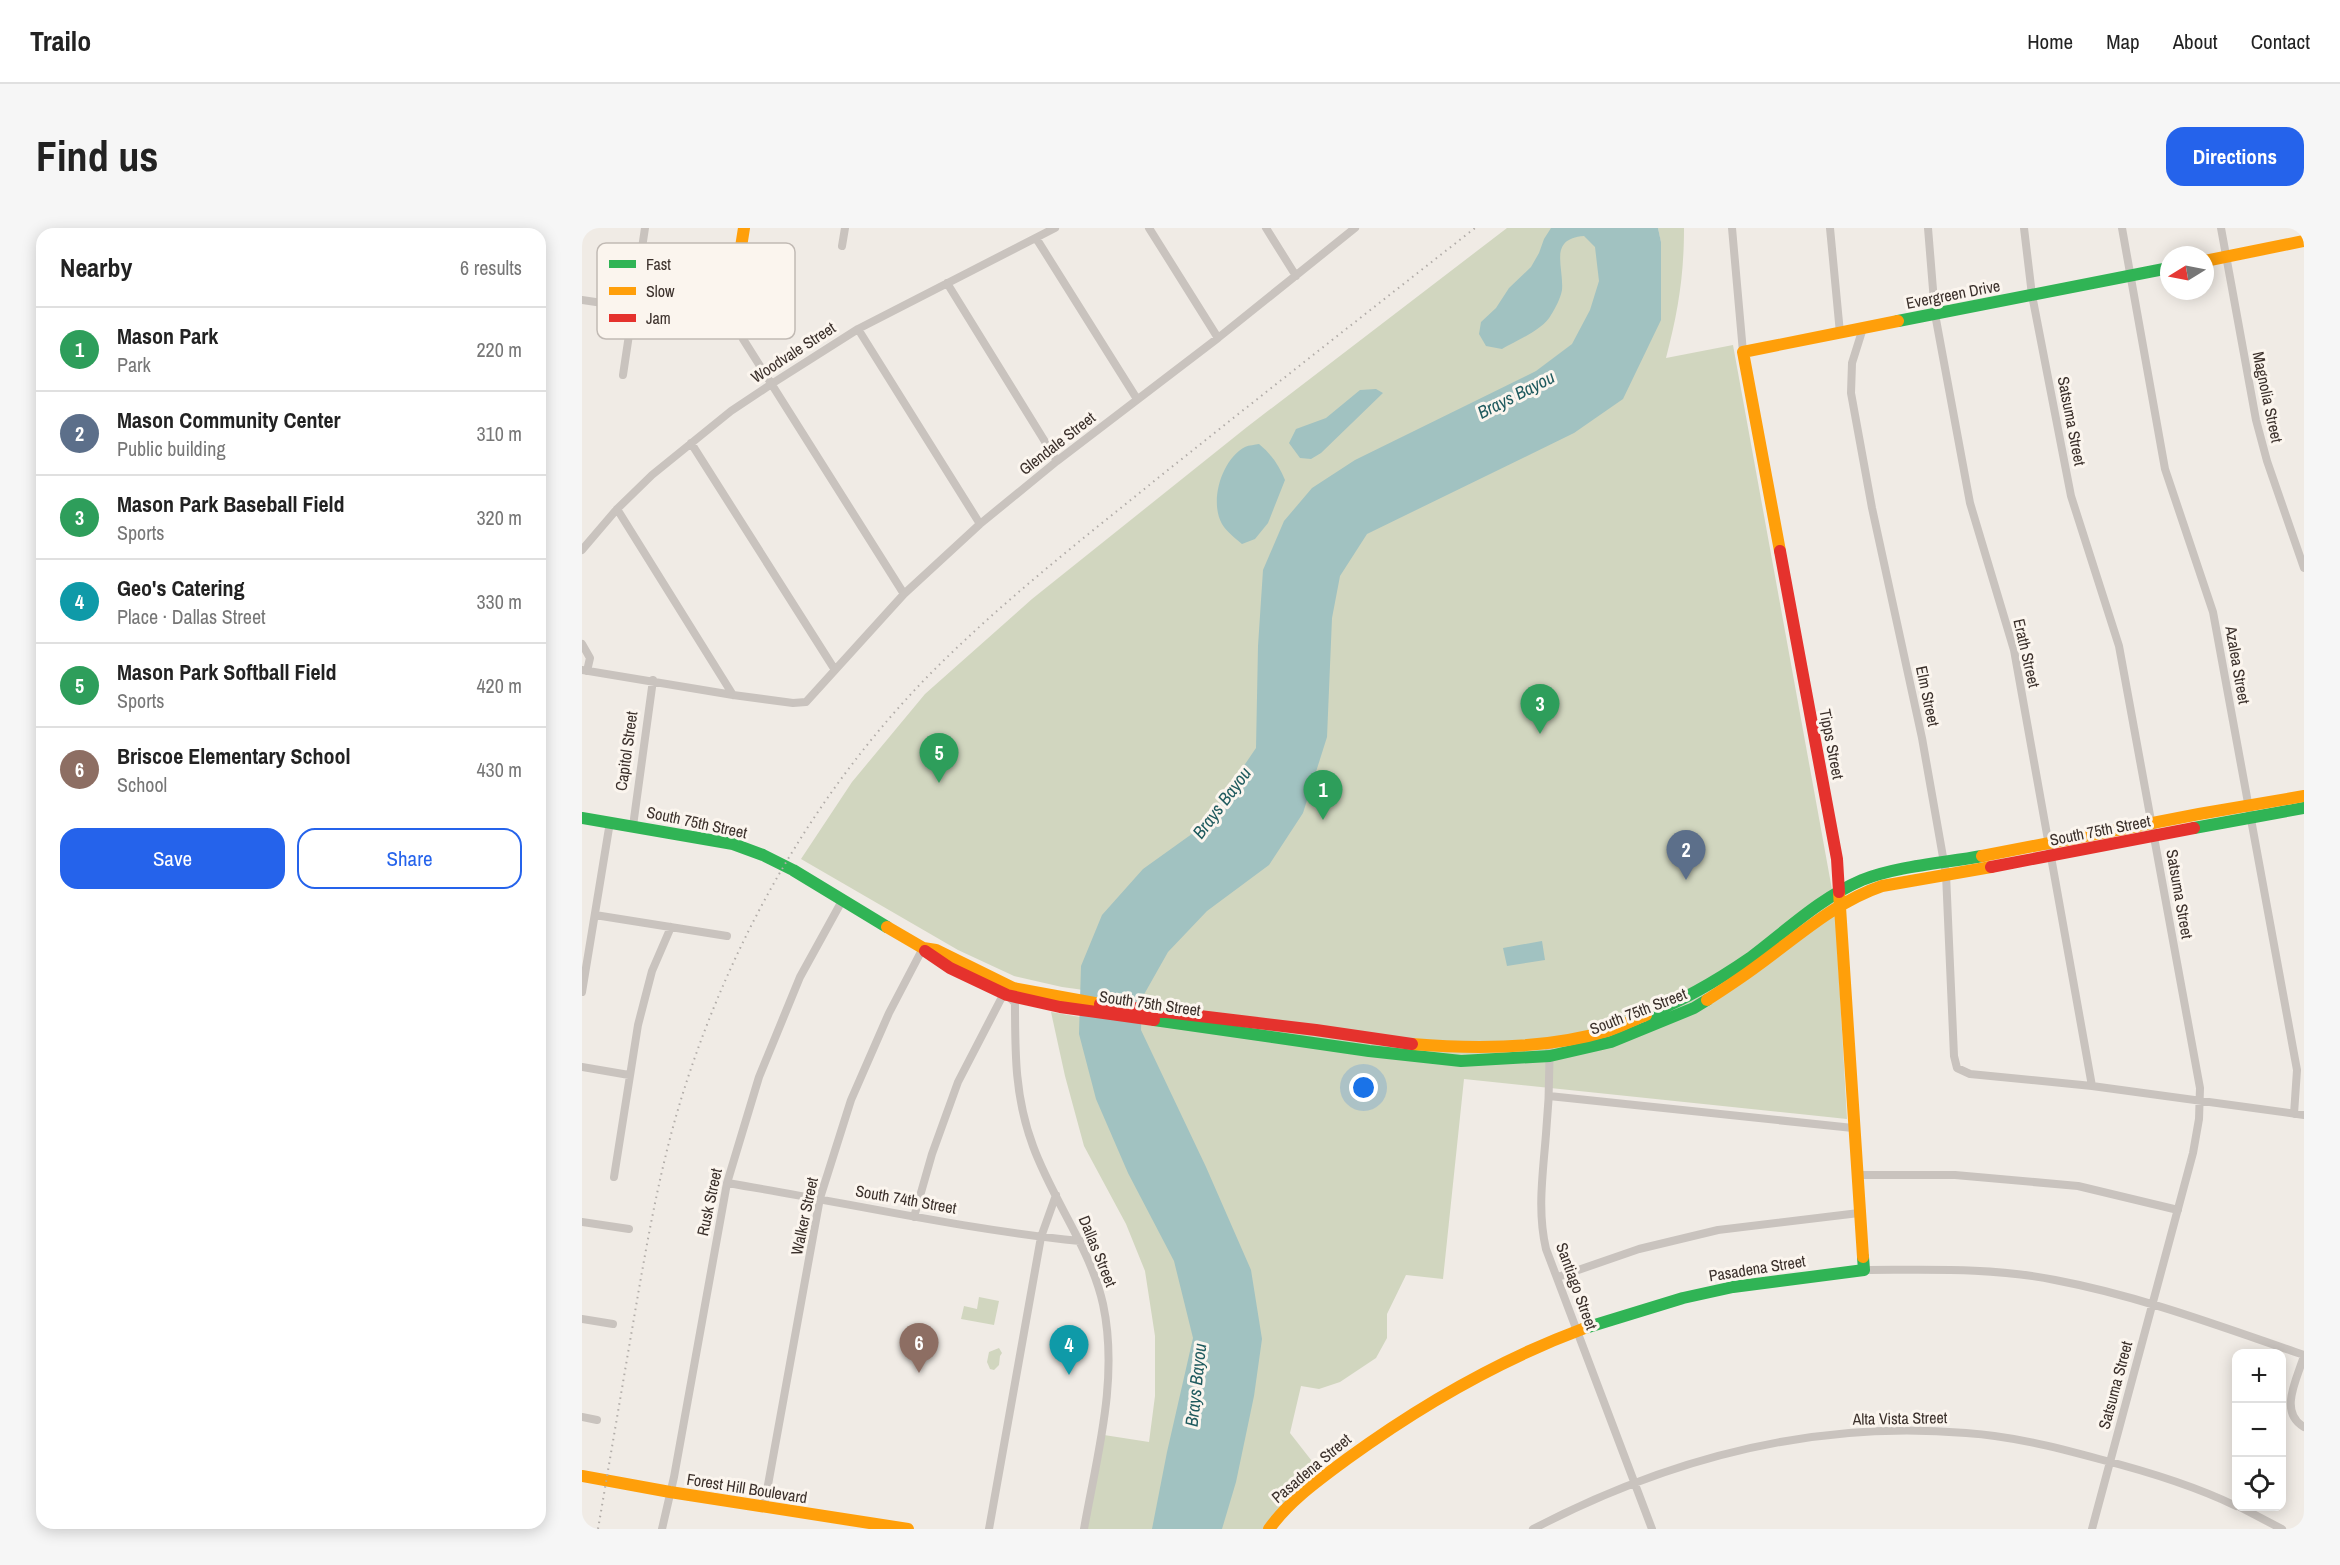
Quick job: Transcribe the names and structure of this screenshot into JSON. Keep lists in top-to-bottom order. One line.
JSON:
{"streets":{"main road":["Evergreen Drive","Tipps Street","South 75th Street","Pasadena Street","Forest Hill Boulevard"],"street":["Woodvale Street","Magnolia Street","Satsuma Street","Glendale Street","Erath Street","Azalea Street","Elm Street","Capitol Street","South 74th Street","Rusk Street","Walker Street","Dallas Street","Santiago Street","Alta Vista Street"]},"crossings":[["Evergreen Drive","Satsuma Street"],["Evergreen Drive","Erath Street"],["Evergreen Drive","Azalea Street"],["Evergreen Drive","Elm Street"],["Evergreen Drive","Tipps Street"],["Satsuma Street","South 75th Street"],["Satsuma Street","Pasadena Street"],["Satsuma Street","Alta Vista Street"],["Erath Street","Elm Street"],["Erath Street","South 75th Street"],["Azalea Street","South 75th Street"],["Elm Street","South 75th Street"],["Tipps Street","South 75th Street"],["Tipps Street","Pasadena Street"],["Capitol Street","South 75th Street"],["South 75th Street","Rusk Street"],["South 75th Street","Walker Street"],["South 75th Street","Dallas Street"],["South 75th Street","Santiago Street"],["South 74th Street","Rusk Street"],["South 74th Street","Walker Street"],["South 74th Street","Dallas Street"],["Rusk Street","Forest Hill Boulevard"],["Walker Street","Forest Hill Boulevard"],["Pasadena Street","Santiago Street"],["Santiago Street","Alta Vista Street"]],"water":["Brays Bayou"],"legend":["Fast","Slow","Jam"],"north":"left","page":{"header":"Trailo","nav":["Home","Map","About","Contact"],"buttons":["Directions",["Save","Share"]],"title":"Find us","heading":["Nearby","6 results"],"list":[{"mark":"1","name":"Mason Park","note":"Park","value":"220 m"},{"mark":"2","name":"Mason Community Center","note":"Public building","value":"310 m"},{"mark":"3","name":"Mason Park Baseball Field","note":"Sports","value":"320 m"},{"mark":"4","name":"Geo's Catering","note":"Place · Dallas Street","value":"330 m"},{"mark":"5","name":"Mason Park Softball Field","note":"Sports","value":"420 m"},{"mark":"6","name":"Briscoe Elementary School","note":"School","value":"430 m"}],"pins":["3","5","1","2","6","4"],"map_buttons":["+","−"]}}
